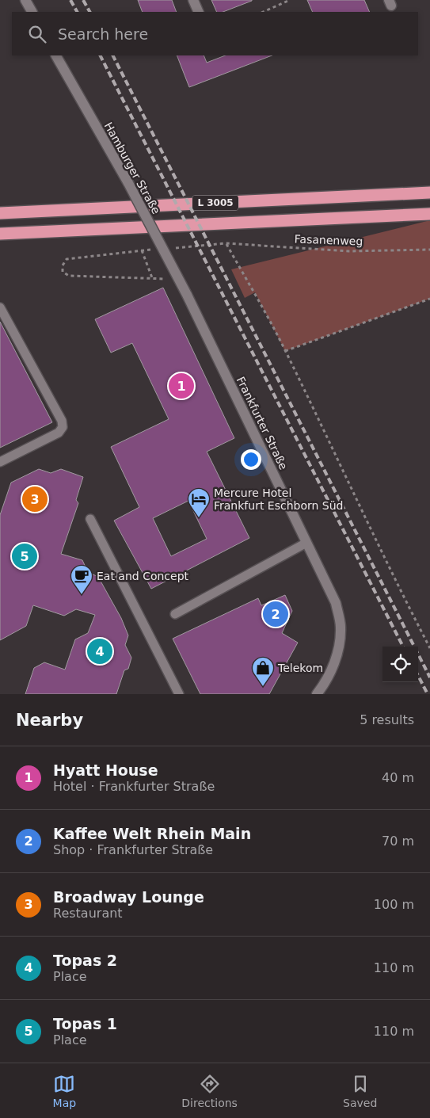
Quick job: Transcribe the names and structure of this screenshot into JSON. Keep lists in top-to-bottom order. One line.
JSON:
{"streets":{"highway":["L 3005"],"street":["Hamburger Straße","Frankfurter Straße"],"path":["Fasanenweg"]},"crossings":[["Hamburger Straße","Frankfurter Straße"]],"places":{"hotel":["Mercure Hotel Frankfurt Eschborn Süd"],"cafe":["Eat and Concept"],"shop":["Telekom"]},"page":{"search":"Search here","pins":["1","3","5","2","4"],"heading":["Nearby","5 results"],"list":[{"mark":"1","name":"Hyatt House","note":"Hotel · Frankfurter Straße","value":"40 m"},{"mark":"2","name":"Kaffee Welt Rhein Main","note":"Shop · Frankfurter Straße","value":"70 m"},{"mark":"3","name":"Broadway Lounge","note":"Restaurant","value":"100 m"},{"mark":"4","name":"Topas 2","note":"Place","value":"110 m"},{"mark":"5","name":"Topas 1","note":"Place","value":"110 m"}],"nav":["Map","Directions","Saved"]}}
